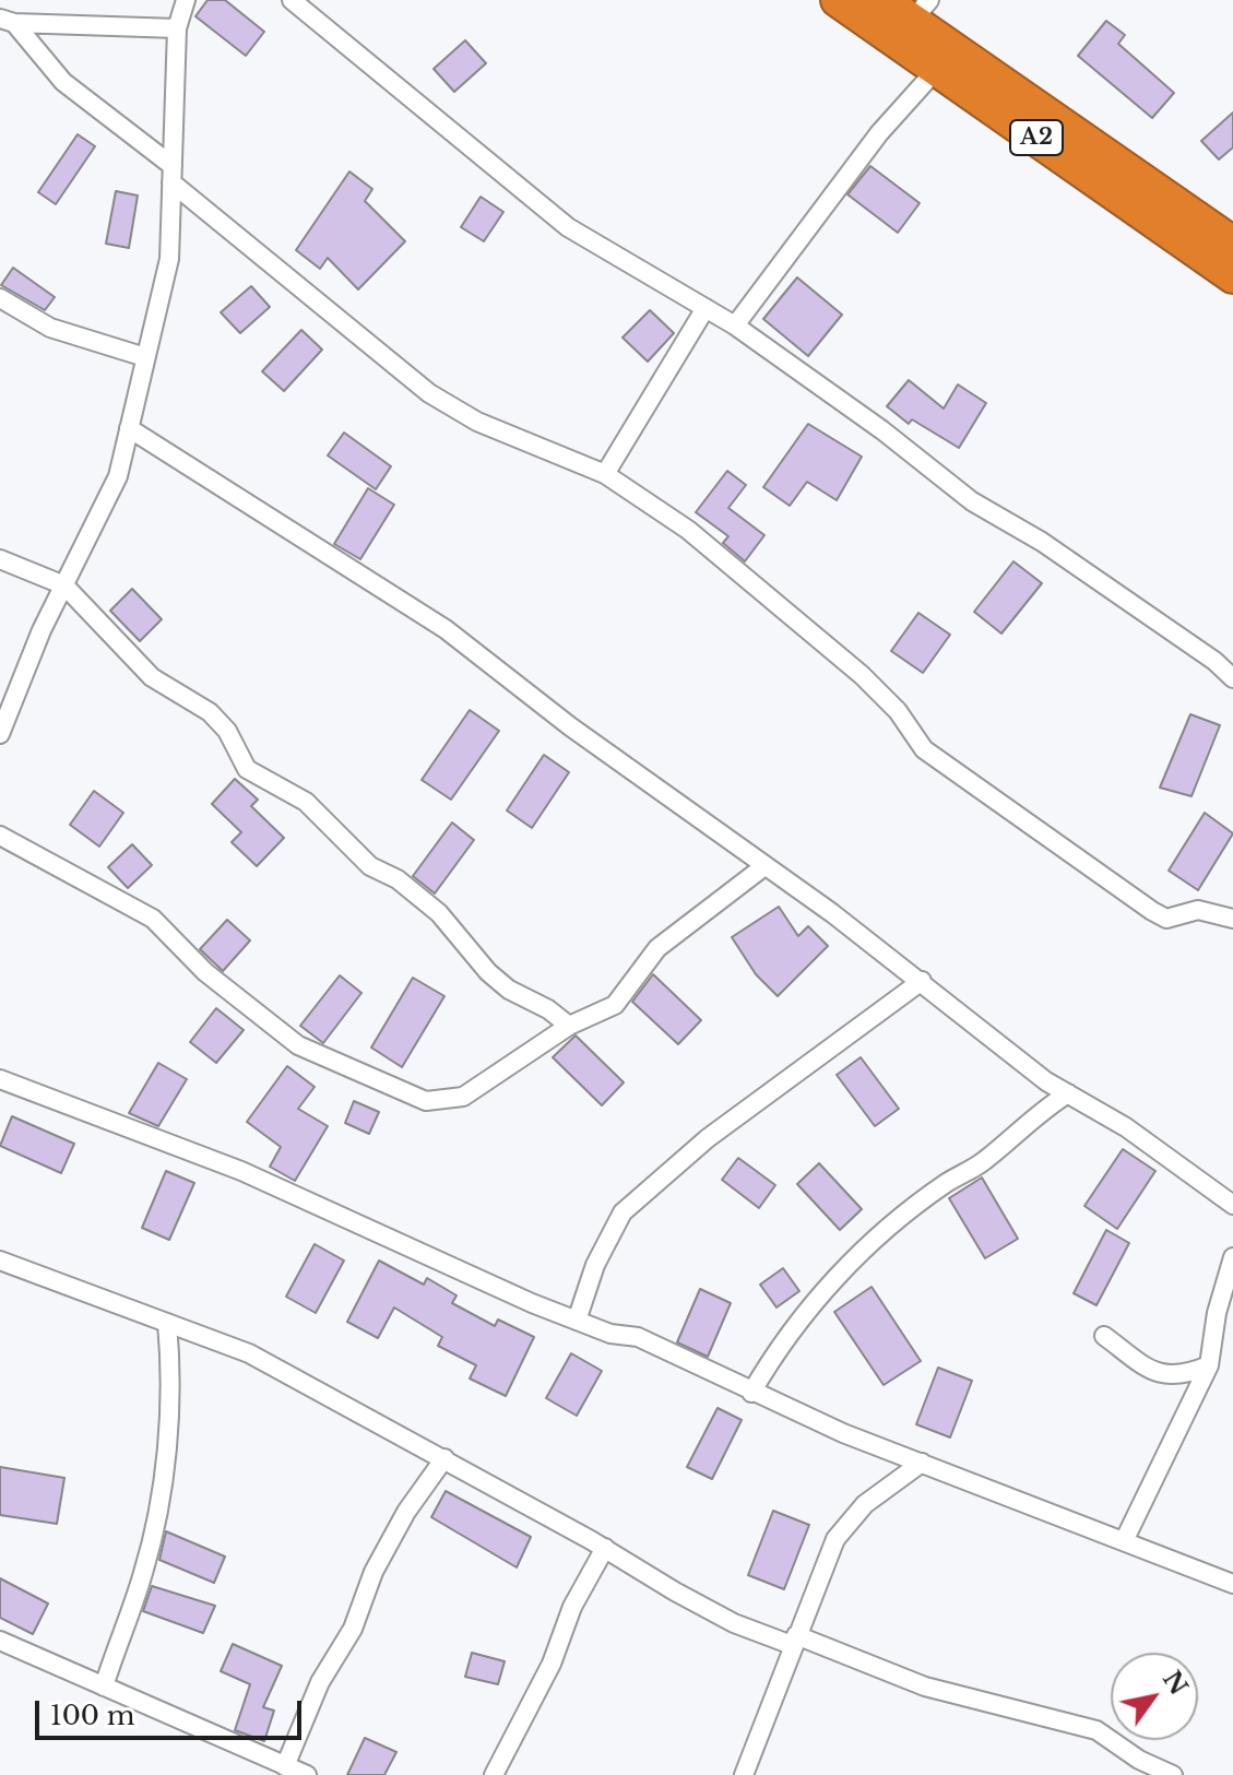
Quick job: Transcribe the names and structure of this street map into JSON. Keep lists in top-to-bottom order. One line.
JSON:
{"streets":{"highway":["A2"]},"scale_bar":"100 m","north":"top right"}
